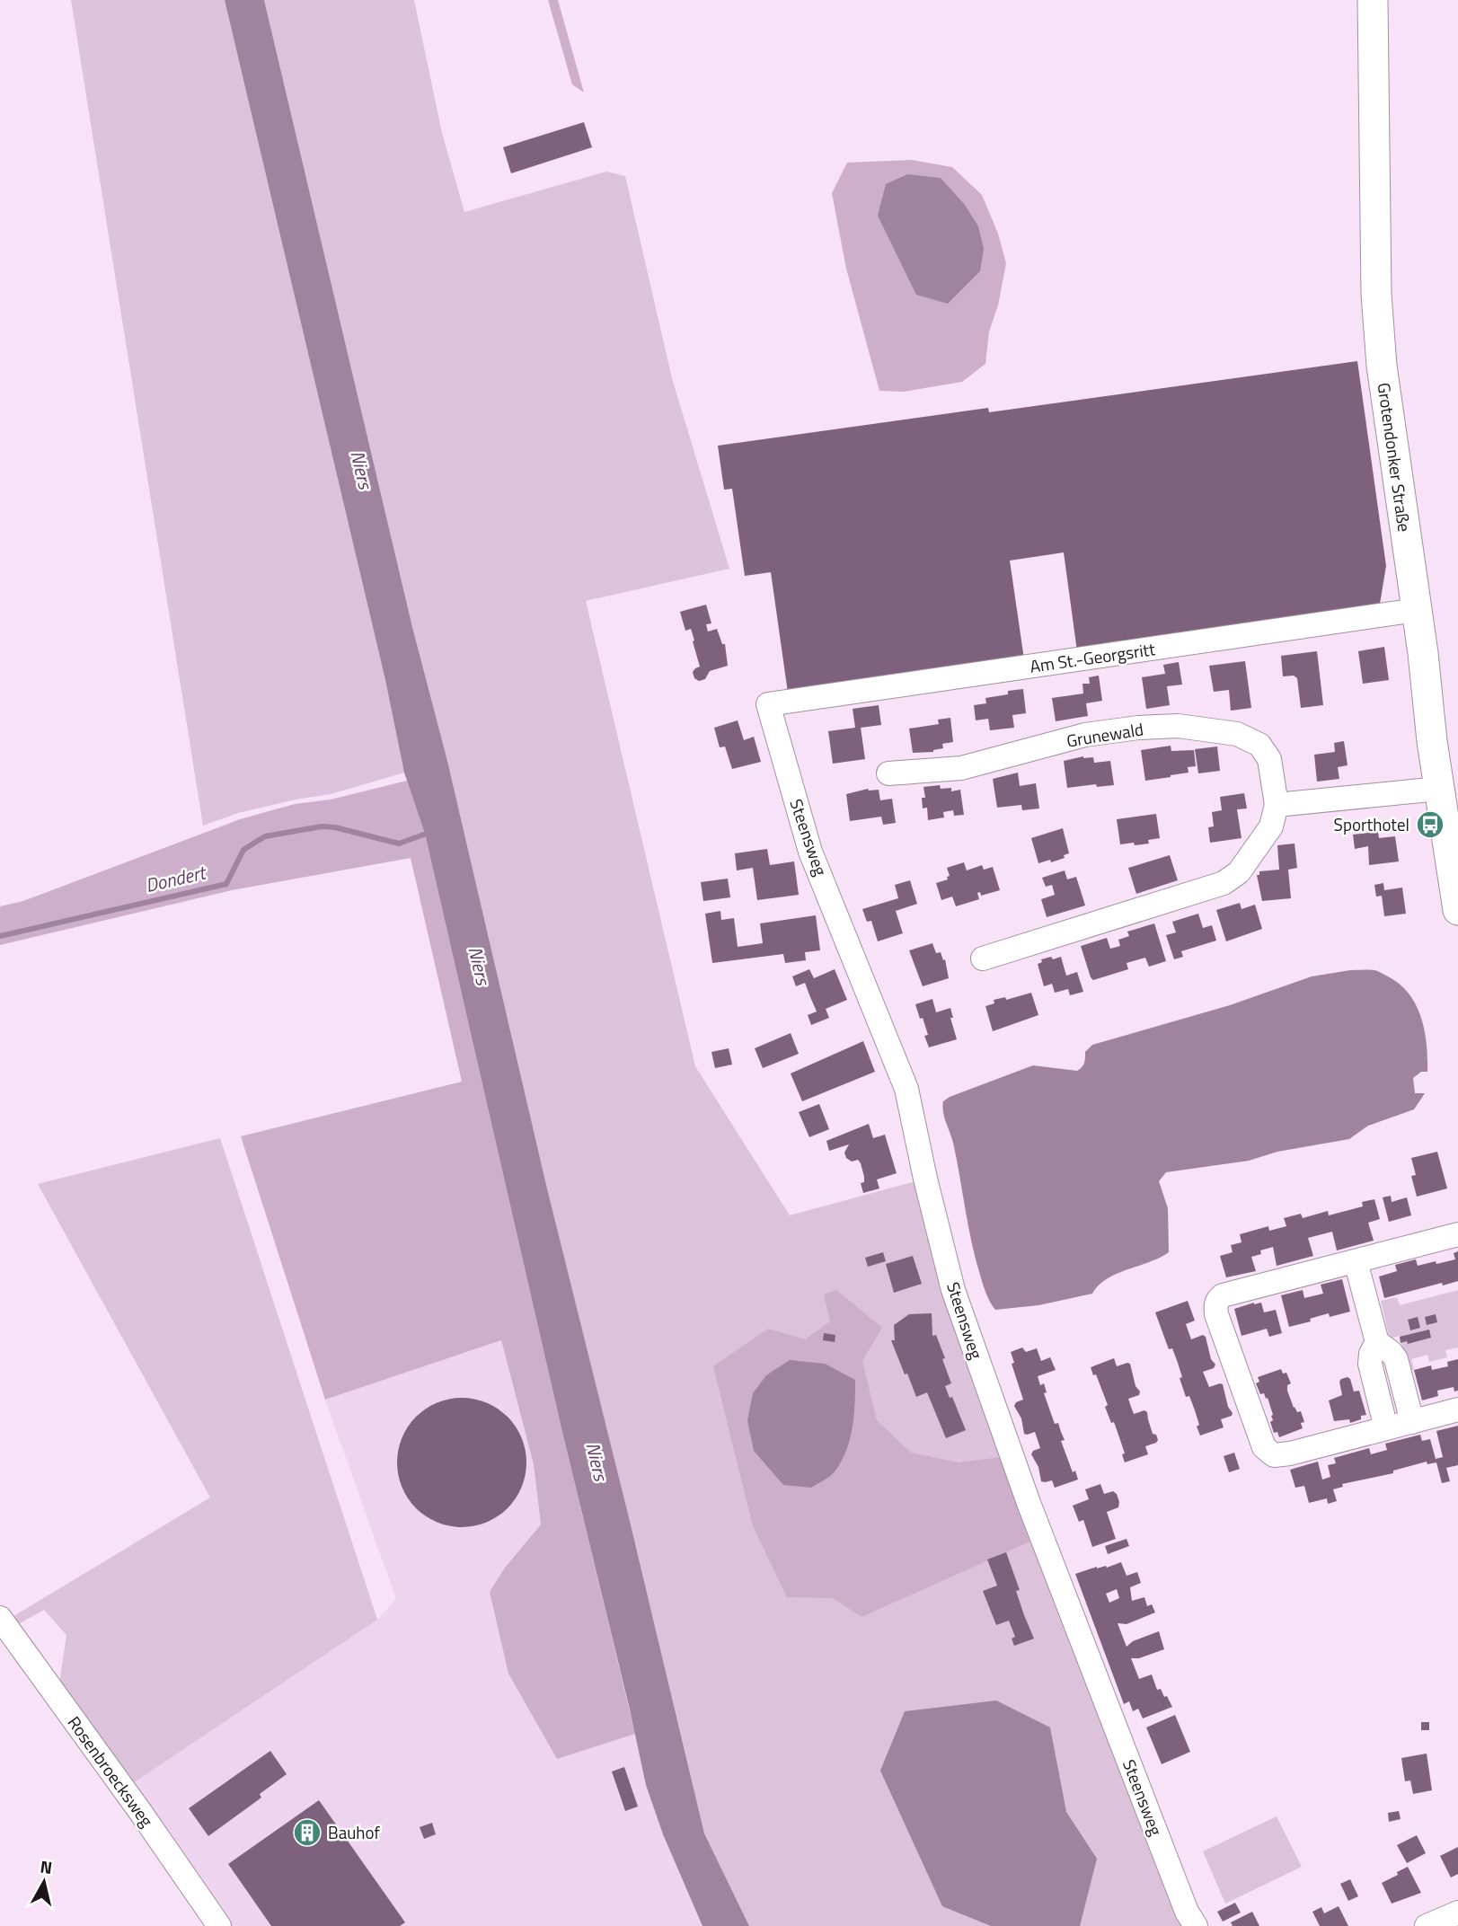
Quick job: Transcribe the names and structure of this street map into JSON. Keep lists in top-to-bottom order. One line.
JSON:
{"streets":{"main road":["Grotendonker Straße"],"street":["Am St.-Georgsritt","Grunewald","Steensweg","Rosenbroecksweg"]},"crossings":[["Grotendonker Straße","Am St.-Georgsritt"],["Am St.-Georgsritt","Steensweg"]],"water":["Niers","Dondert"],"places":{"bus stop":["Sporthotel"],"building":["Bauhof"]},"north":"top"}
